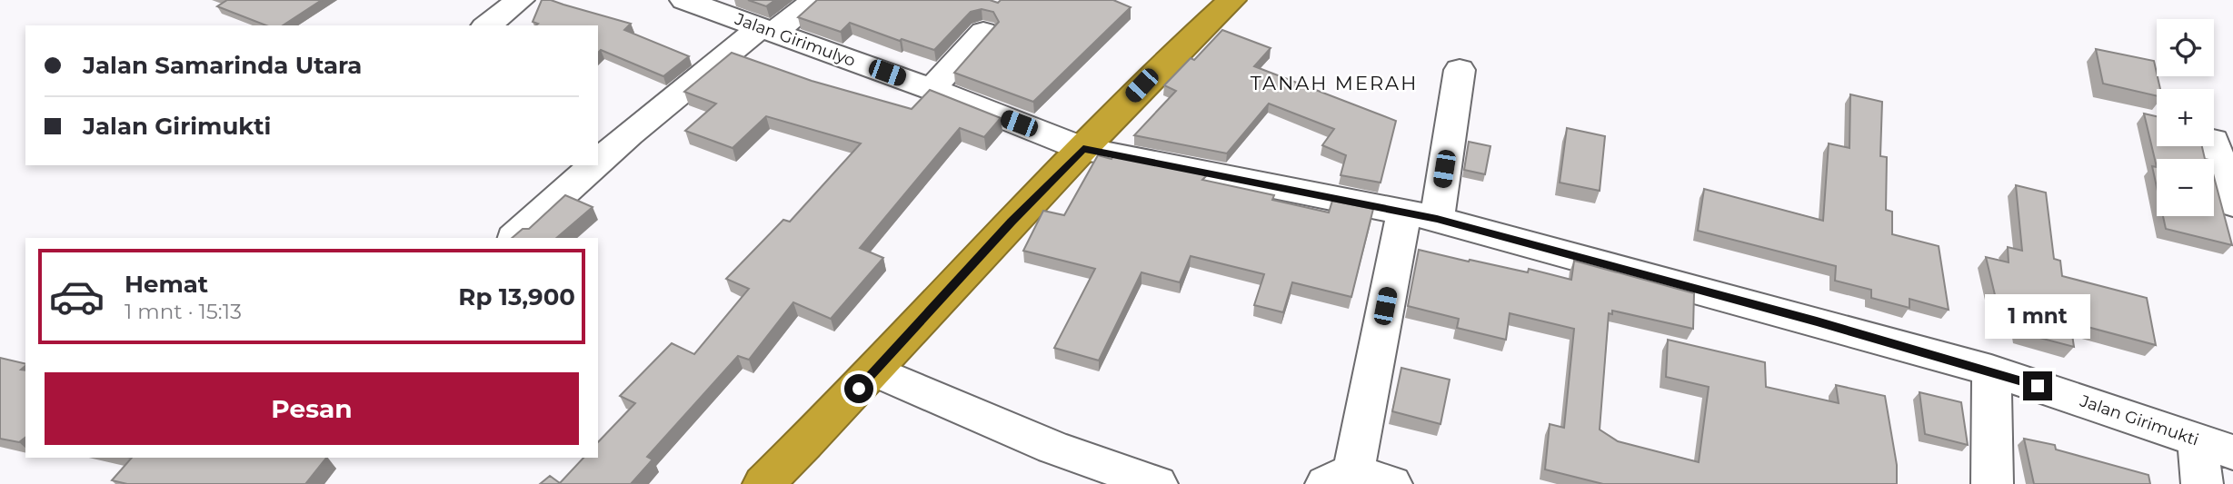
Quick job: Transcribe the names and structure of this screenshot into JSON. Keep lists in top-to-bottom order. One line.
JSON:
{"streets":{"street":["Jalan Girimulyo","Jalan Girimukti"]},"crossings":[["Jalan Girimulyo","Jalan Girimukti"]],"districts":["TANAH MERAH"],"page":{"map_buttons":["+","−"],"banner":["Jalan Samarinda Utara","Jalan Girimukti"],"list":[{"name":"Hemat","note":"1 mnt · 15:13","value":"Rp 13,900"}],"bubble":"1 mnt","buttons":"Pesan"}}
